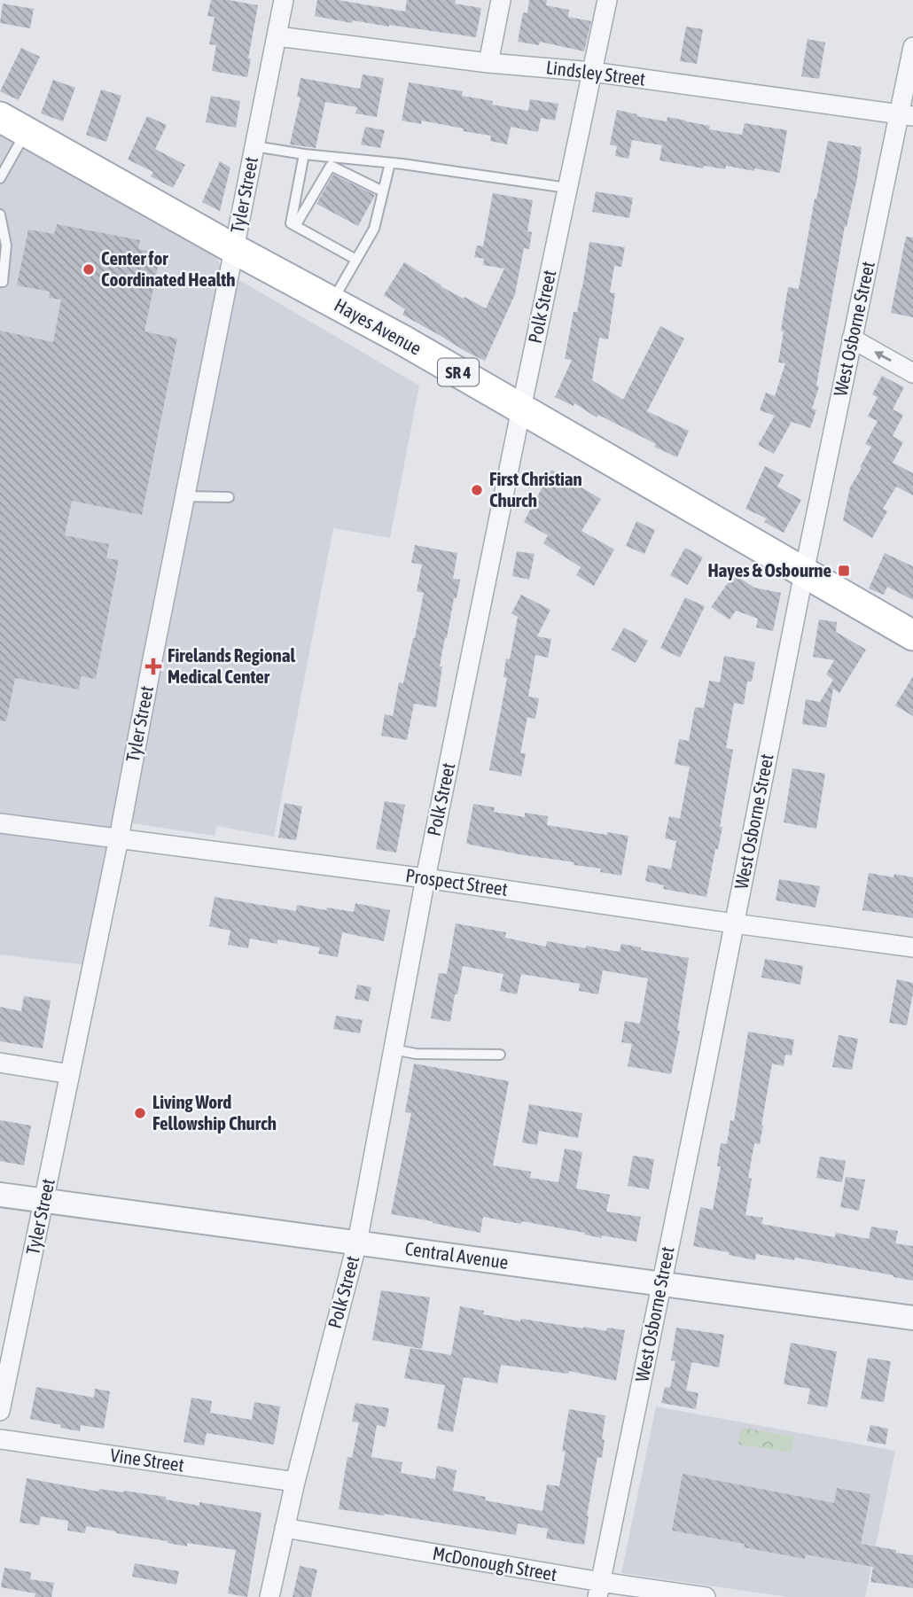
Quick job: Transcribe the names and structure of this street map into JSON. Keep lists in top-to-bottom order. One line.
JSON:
{"streets":{"main road":["Hayes Avenue","SR 4"],"street":["Lindsley Street","Tyler Street","Polk Street","West Osborne Street","Prospect Street","Central Avenue","Vine Street","McDonough Street"]},"crossings":[["Lindsley Street","Tyler Street"],["Lindsley Street","Polk Street"],["Lindsley Street","West Osborne Street"],["Tyler Street","Hayes Avenue"],["Tyler Street","Prospect Street"],["Tyler Street","Central Avenue"],["Polk Street","Hayes Avenue"],["Polk Street","Prospect Street"],["Polk Street","Central Avenue"],["Polk Street","Vine Street"],["Polk Street","McDonough Street"],["Hayes Avenue","West Osborne Street"],["West Osborne Street","Prospect Street"],["West Osborne Street","Central Avenue"],["West Osborne Street","McDonough Street"]],"places":{"other":["Center for Coordinated Health","First Christian Church","Living Word Fellowship Church"],"transit":["Hayes & Osbourne"],"health":["Firelands Regional Medical Center"]}}
